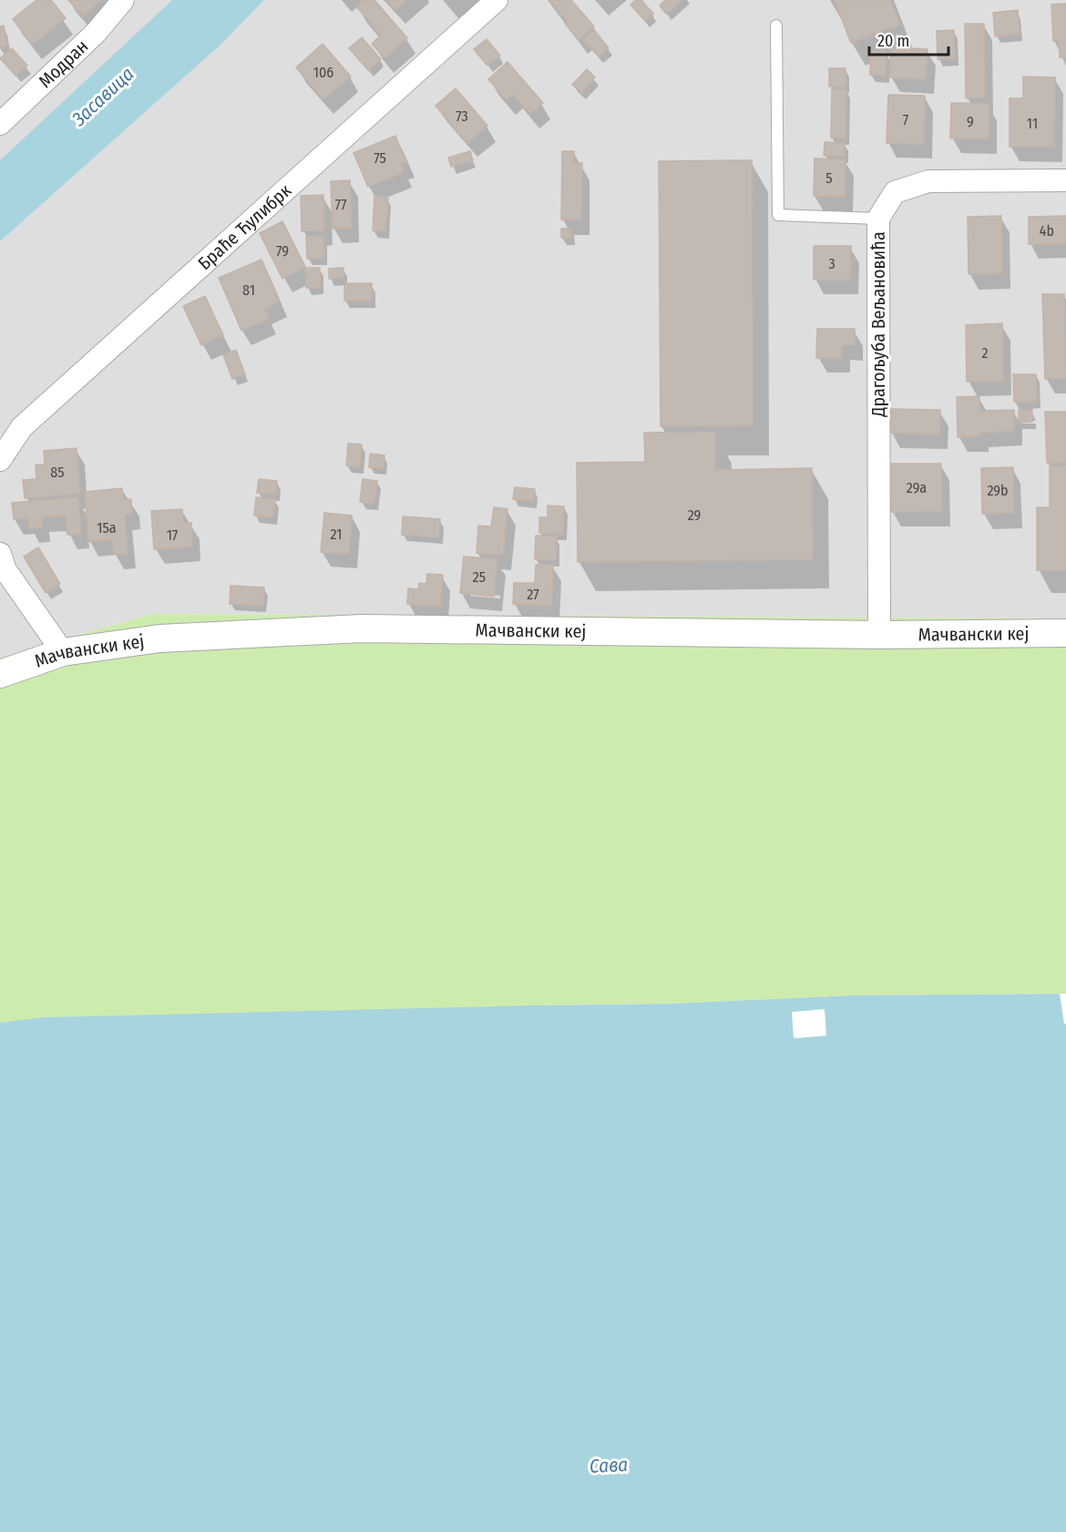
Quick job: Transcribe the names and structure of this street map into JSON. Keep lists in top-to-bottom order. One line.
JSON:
{"streets":{"street":["Модран","Браће Ћулибрк","Драгољуба Вељановића","Мачвански кеј"]},"crossings":[["Драгољуба Вељановића","Мачвански кеј"]],"water":["Засавица","Сава"],"house_numbers":["106","73","7","9","11","75","5","77","4b","79","3","81","2","85","29a","29b","29","15a","21","17","25","27"],"scale_bar":"20 m"}
